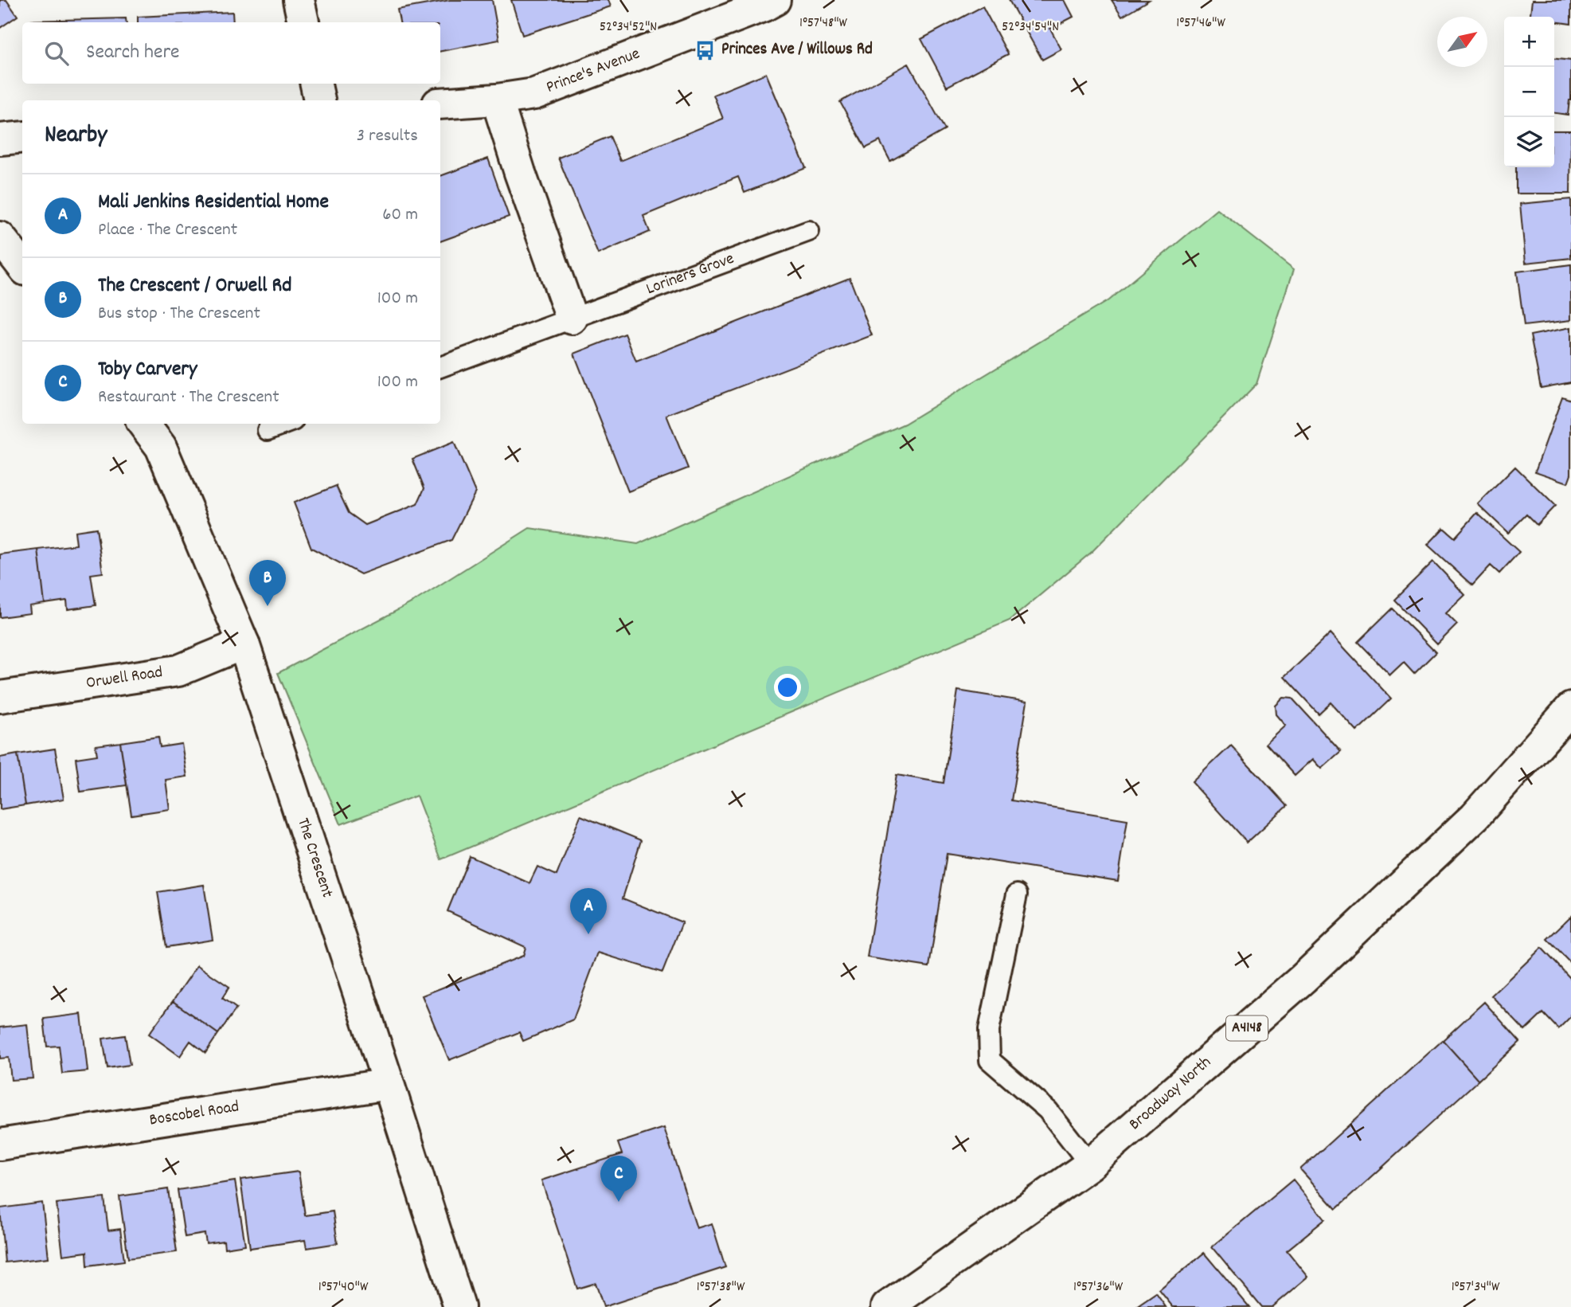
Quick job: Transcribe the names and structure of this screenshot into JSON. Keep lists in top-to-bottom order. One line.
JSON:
{"streets":{"main road":["Prince's Avenue","Orwell Road","The Crescent","A4148","Broadway North","Boscobel Road"],"lane":["Loriners Grove"]},"crossings":[["Orwell Road","The Crescent"],["The Crescent","Boscobel Road"]],"places":{"bus stop":["Princes Ave / Willows Rd"]},"north":"top right","page":{"map_buttons":["+","−"],"search":"Search here","heading":["Nearby","3 results"],"list":[{"mark":"A","name":"Mali Jenkins Residential Home","note":"Place · The Crescent","value":"60 m"},{"mark":"B","name":"The Crescent / Orwell Rd","note":"Bus stop · The Crescent","value":"100 m"},{"mark":"C","name":"Toby Carvery","note":"Restaurant · The Crescent","value":"100 m"}],"pins":["B","A","C"]},"coordinates":["1°57'48\"W","1°57'46\"W","52°34'52\"N","52°34'54\"N","1°57'40\"W","1°57'38\"W","1°57'36\"W","1°57'34\"W"]}
